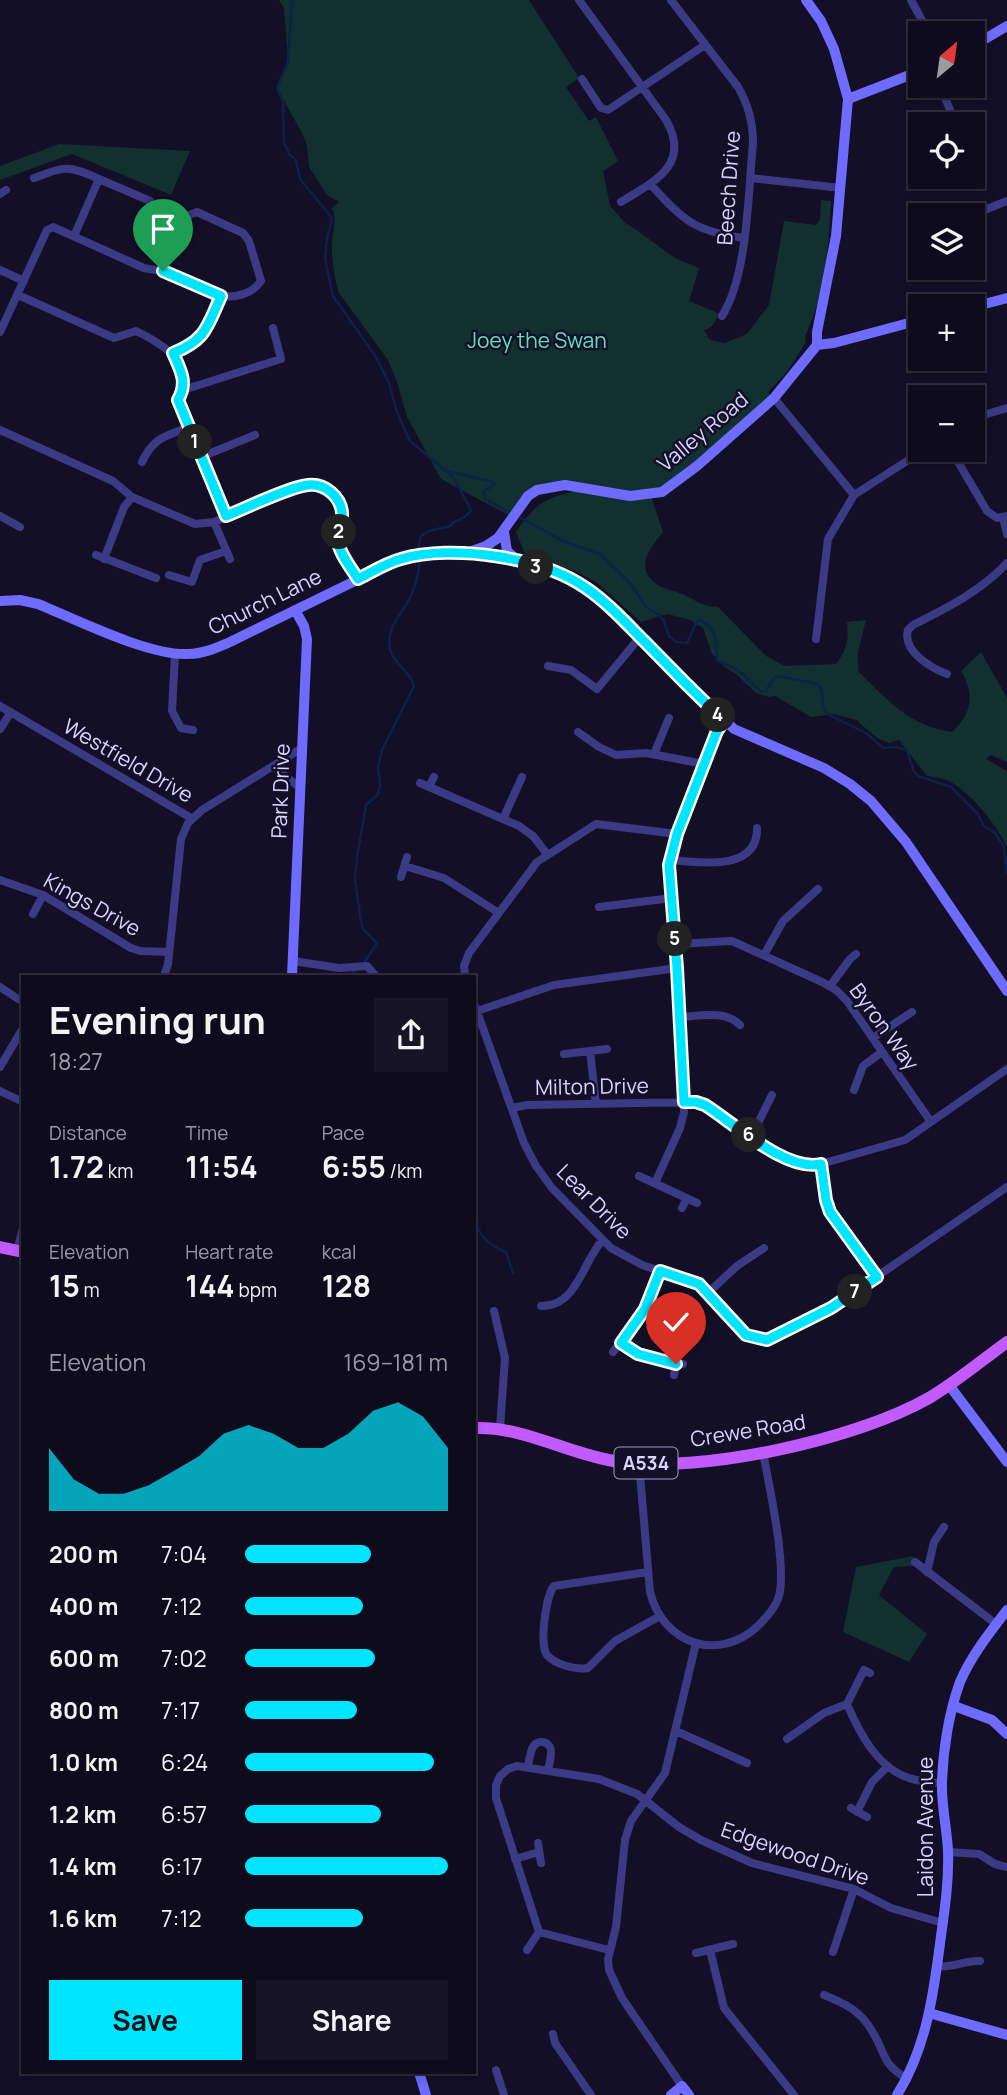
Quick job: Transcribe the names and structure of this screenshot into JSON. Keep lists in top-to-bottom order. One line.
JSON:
{"streets":{"main road":["Crewe Road","A534"],"street":["Beech Drive","Valley Road","Church Lane","Westfield Drive","Park Drive","Kings Drive","Byron Way","Milton Drive","Lear Drive","Laidon Avenue","Edgewood Drive"]},"crossings":[["Church Lane","Park Drive"],["Westfield Drive","Park Drive"],["Byron Way","Milton Drive"],["Milton Drive","Lear Drive"],["Laidon Avenue","Edgewood Drive"]],"parks":["Joey the Swan"],"north":"top right","page":{"map_buttons":["+","−"],"pins":["1","2","3","4","5","6","7"],"heading":["Evening run","18:27"],"stats":[["Distance","1.72 km"],["Time","11:54"],["Pace","6:55 /km"],["Elevation","15 m"],["Heart rate","144 bpm"],["kcal","128"]],"chart":["Elevation","169–181 m"],"list":[{"name":"200 m","note":"7:04"},{"name":"400 m","note":"7:12"},{"name":"600 m","note":"7:02"},{"name":"800 m","note":"7:17"},{"name":"1.0 km","note":"6:24"},{"name":"1.2 km","note":"6:57"},{"name":"1.4 km","note":"6:17"},{"name":"1.6 km","note":"7:12"}],"buttons":["Save","Share"]}}
